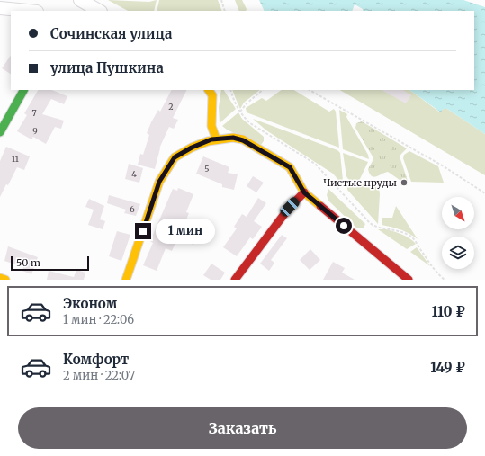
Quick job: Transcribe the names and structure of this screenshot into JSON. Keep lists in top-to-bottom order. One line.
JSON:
{"places":["Чистые пруды"],"house_numbers":["2","7","9","11","5","4","6"],"scale_bar":"50 m","north":"bottom right","page":{"banner":["Сочинская улица","улица Пушкина"],"bubble":"1 мин","scale":"50 m","list":[{"name":"Эконом","note":"1 мин · 22:06","value":"110 ₽"},{"name":"Комфорт","note":"2 мин · 22:07","value":"149 ₽"}],"buttons":"Заказать"}}
